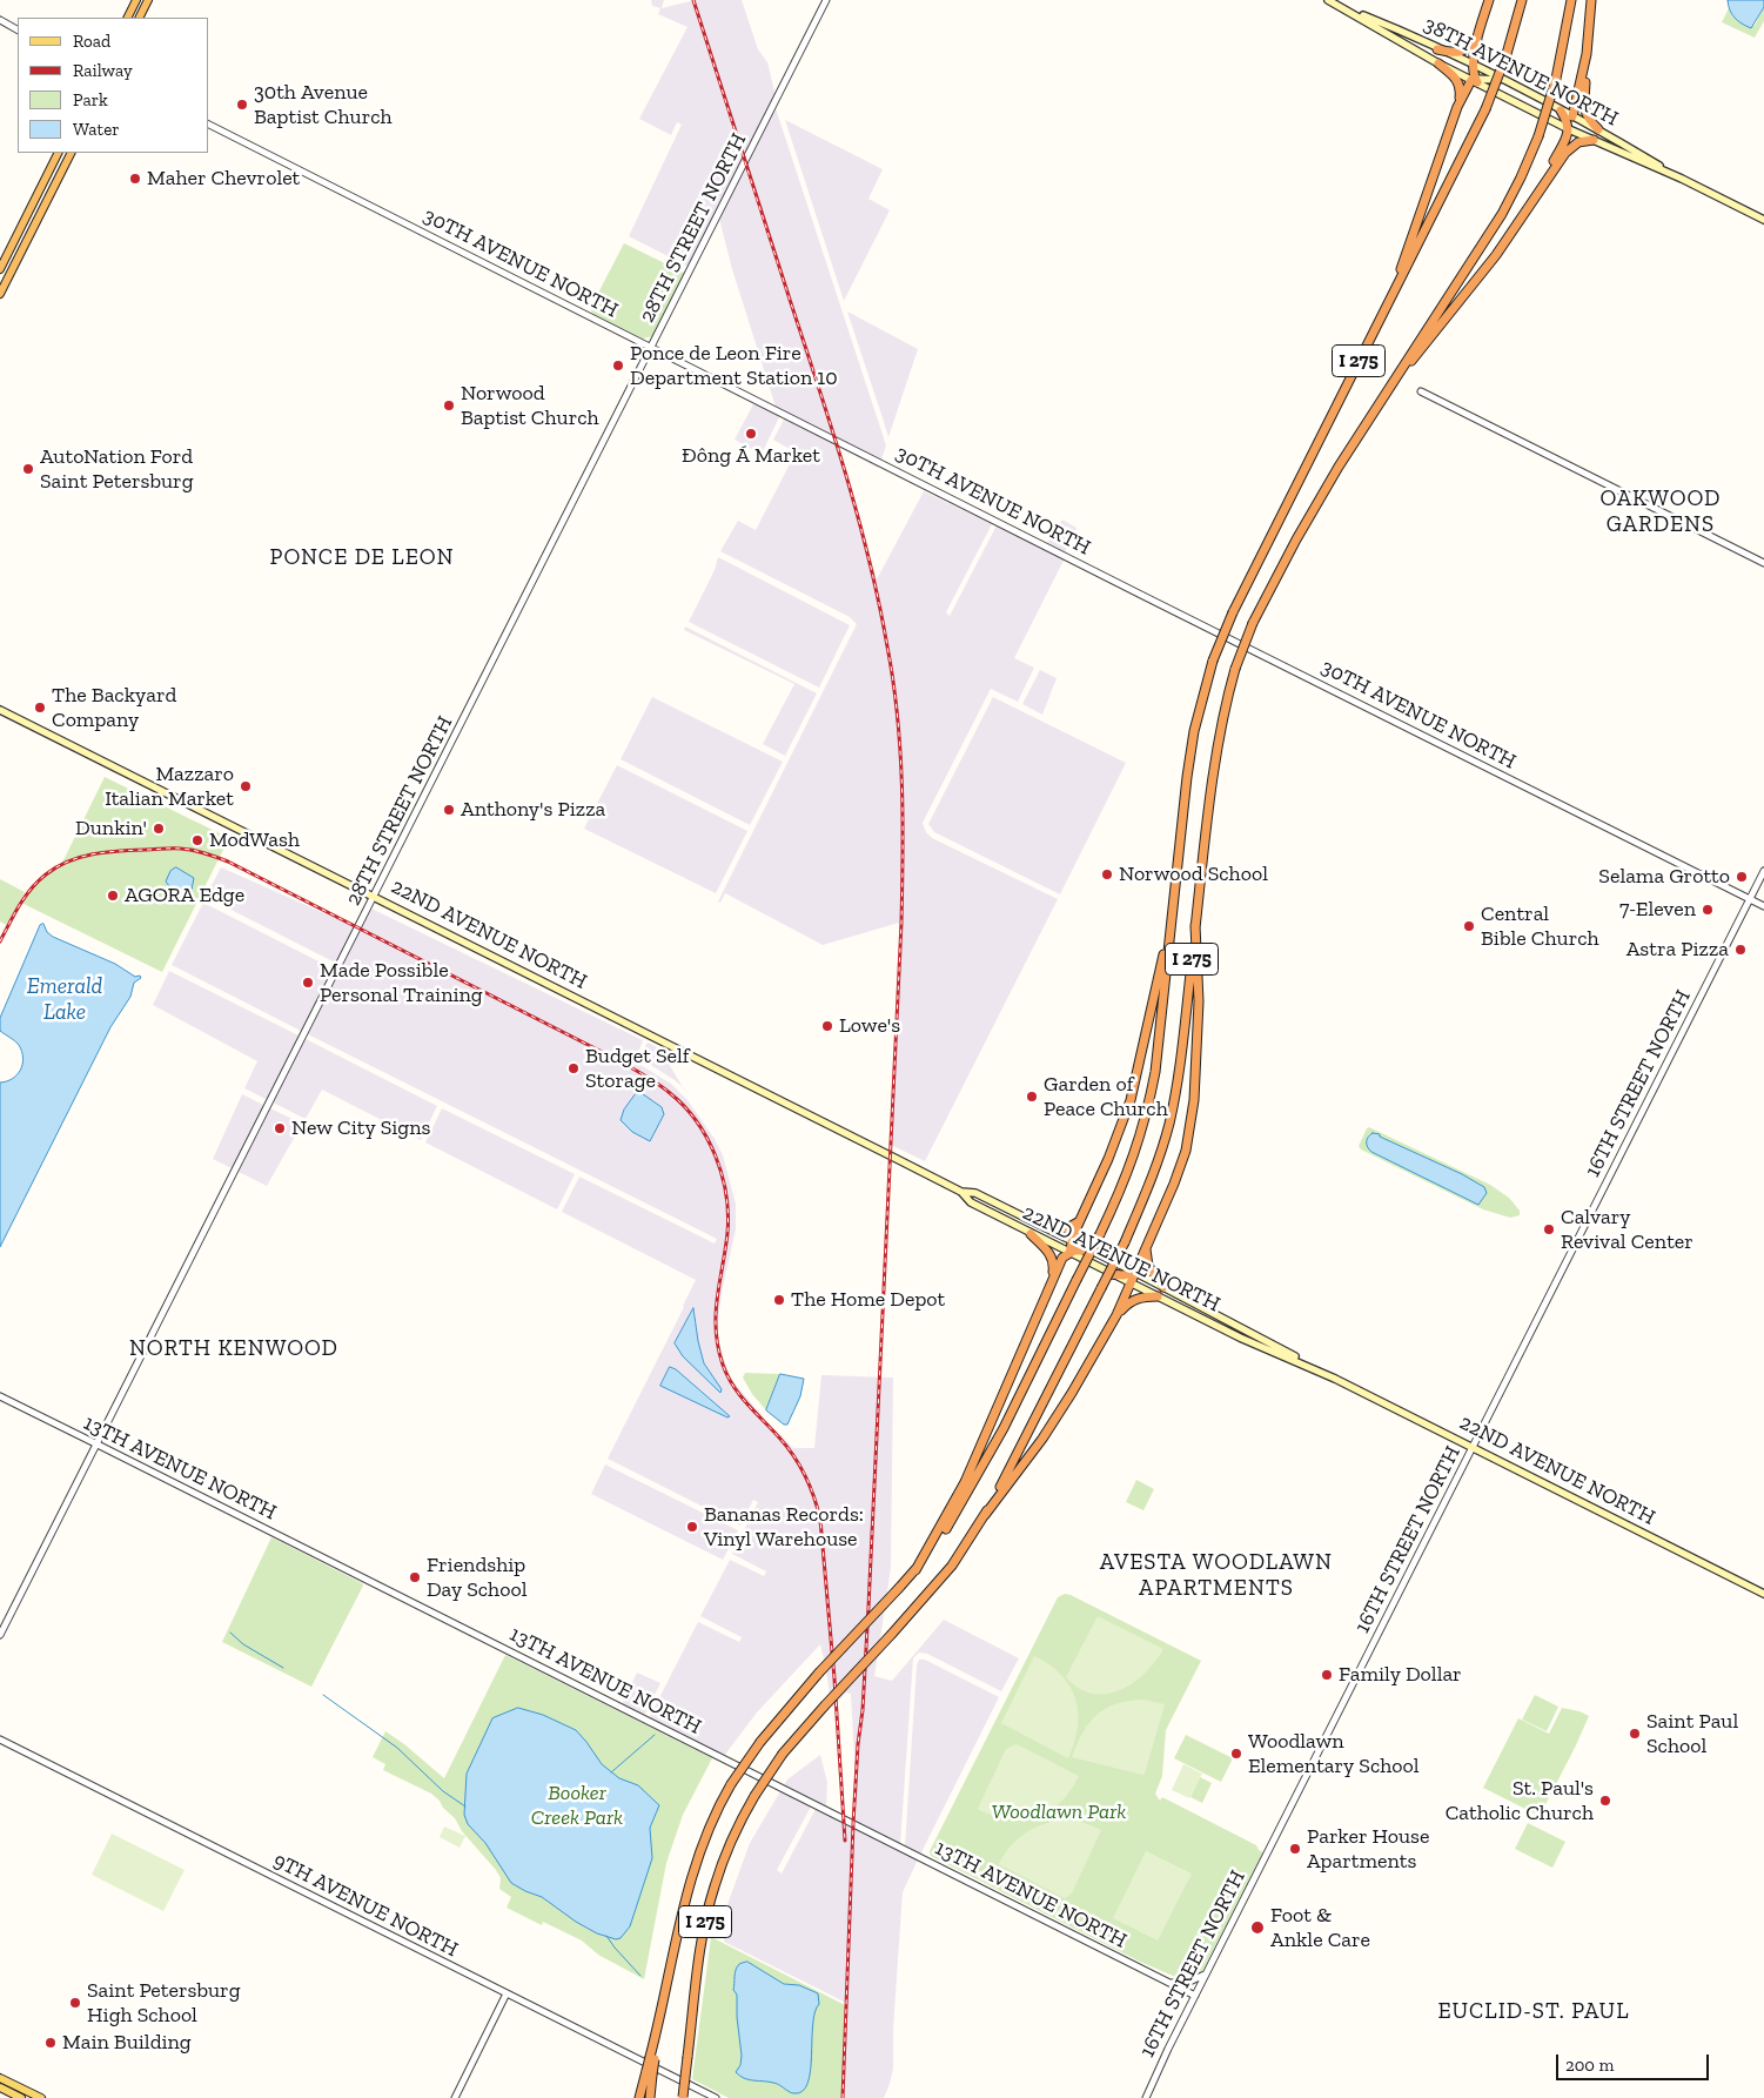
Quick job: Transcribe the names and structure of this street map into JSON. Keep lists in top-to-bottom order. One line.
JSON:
{"streets":{"highway":["I 275"],"main road":["38TH AVENUE NORTH","22ND AVENUE NORTH"],"street":["28TH STREET NORTH","30TH AVENUE NORTH","16TH STREET NORTH","13TH AVENUE NORTH","9TH AVENUE NORTH"]},"crossings":[["28TH STREET NORTH","30TH AVENUE NORTH"],["28TH STREET NORTH","22ND AVENUE NORTH"],["28TH STREET NORTH","13TH AVENUE NORTH"],["30TH AVENUE NORTH","16TH STREET NORTH"],["22ND AVENUE NORTH","16TH STREET NORTH"],["16TH STREET NORTH","13TH AVENUE NORTH"]],"districts":["OAKWOOD GARDENS","PONCE DE LEON","NORTH KENWOOD","AVESTA WOODLAWN APARTMENTS","EUCLID-ST. PAUL"],"water":["Emerald Lake"],"parks":["Booker Creek Park","Woodlawn Park"],"places":["30th Avenue Baptist Church","Maher Chevrolet","Ponce de Leon Fire Department Station 10","Norwood Baptist Church","Đông Á Market","AutoNation Ford Saint Petersburg","The Backyard Company","Mazzaro Italian Market","Anthony's Pizza","Dunkin'","ModWash","Norwood School","Selama Grotto","AGORA Edge","7-Eleven","Central Bible Church","Astra Pizza","Made Possible Personal Training","Lowe's","Budget Self Storage","Garden of Peace Church","New City Signs","Calvary Revival Center","The Home Depot","Bananas Records: Vinyl Warehouse","Friendship Day School","Family Dollar","Saint Paul School","Woodlawn Elementary School","St. Paul's Catholic Church","Parker House Apartments","Foot & Ankle Care","Saint Petersburg High School","Main Building"],"legend":["Road","Railway","Park","Water"],"scale_bar":"200 m"}
